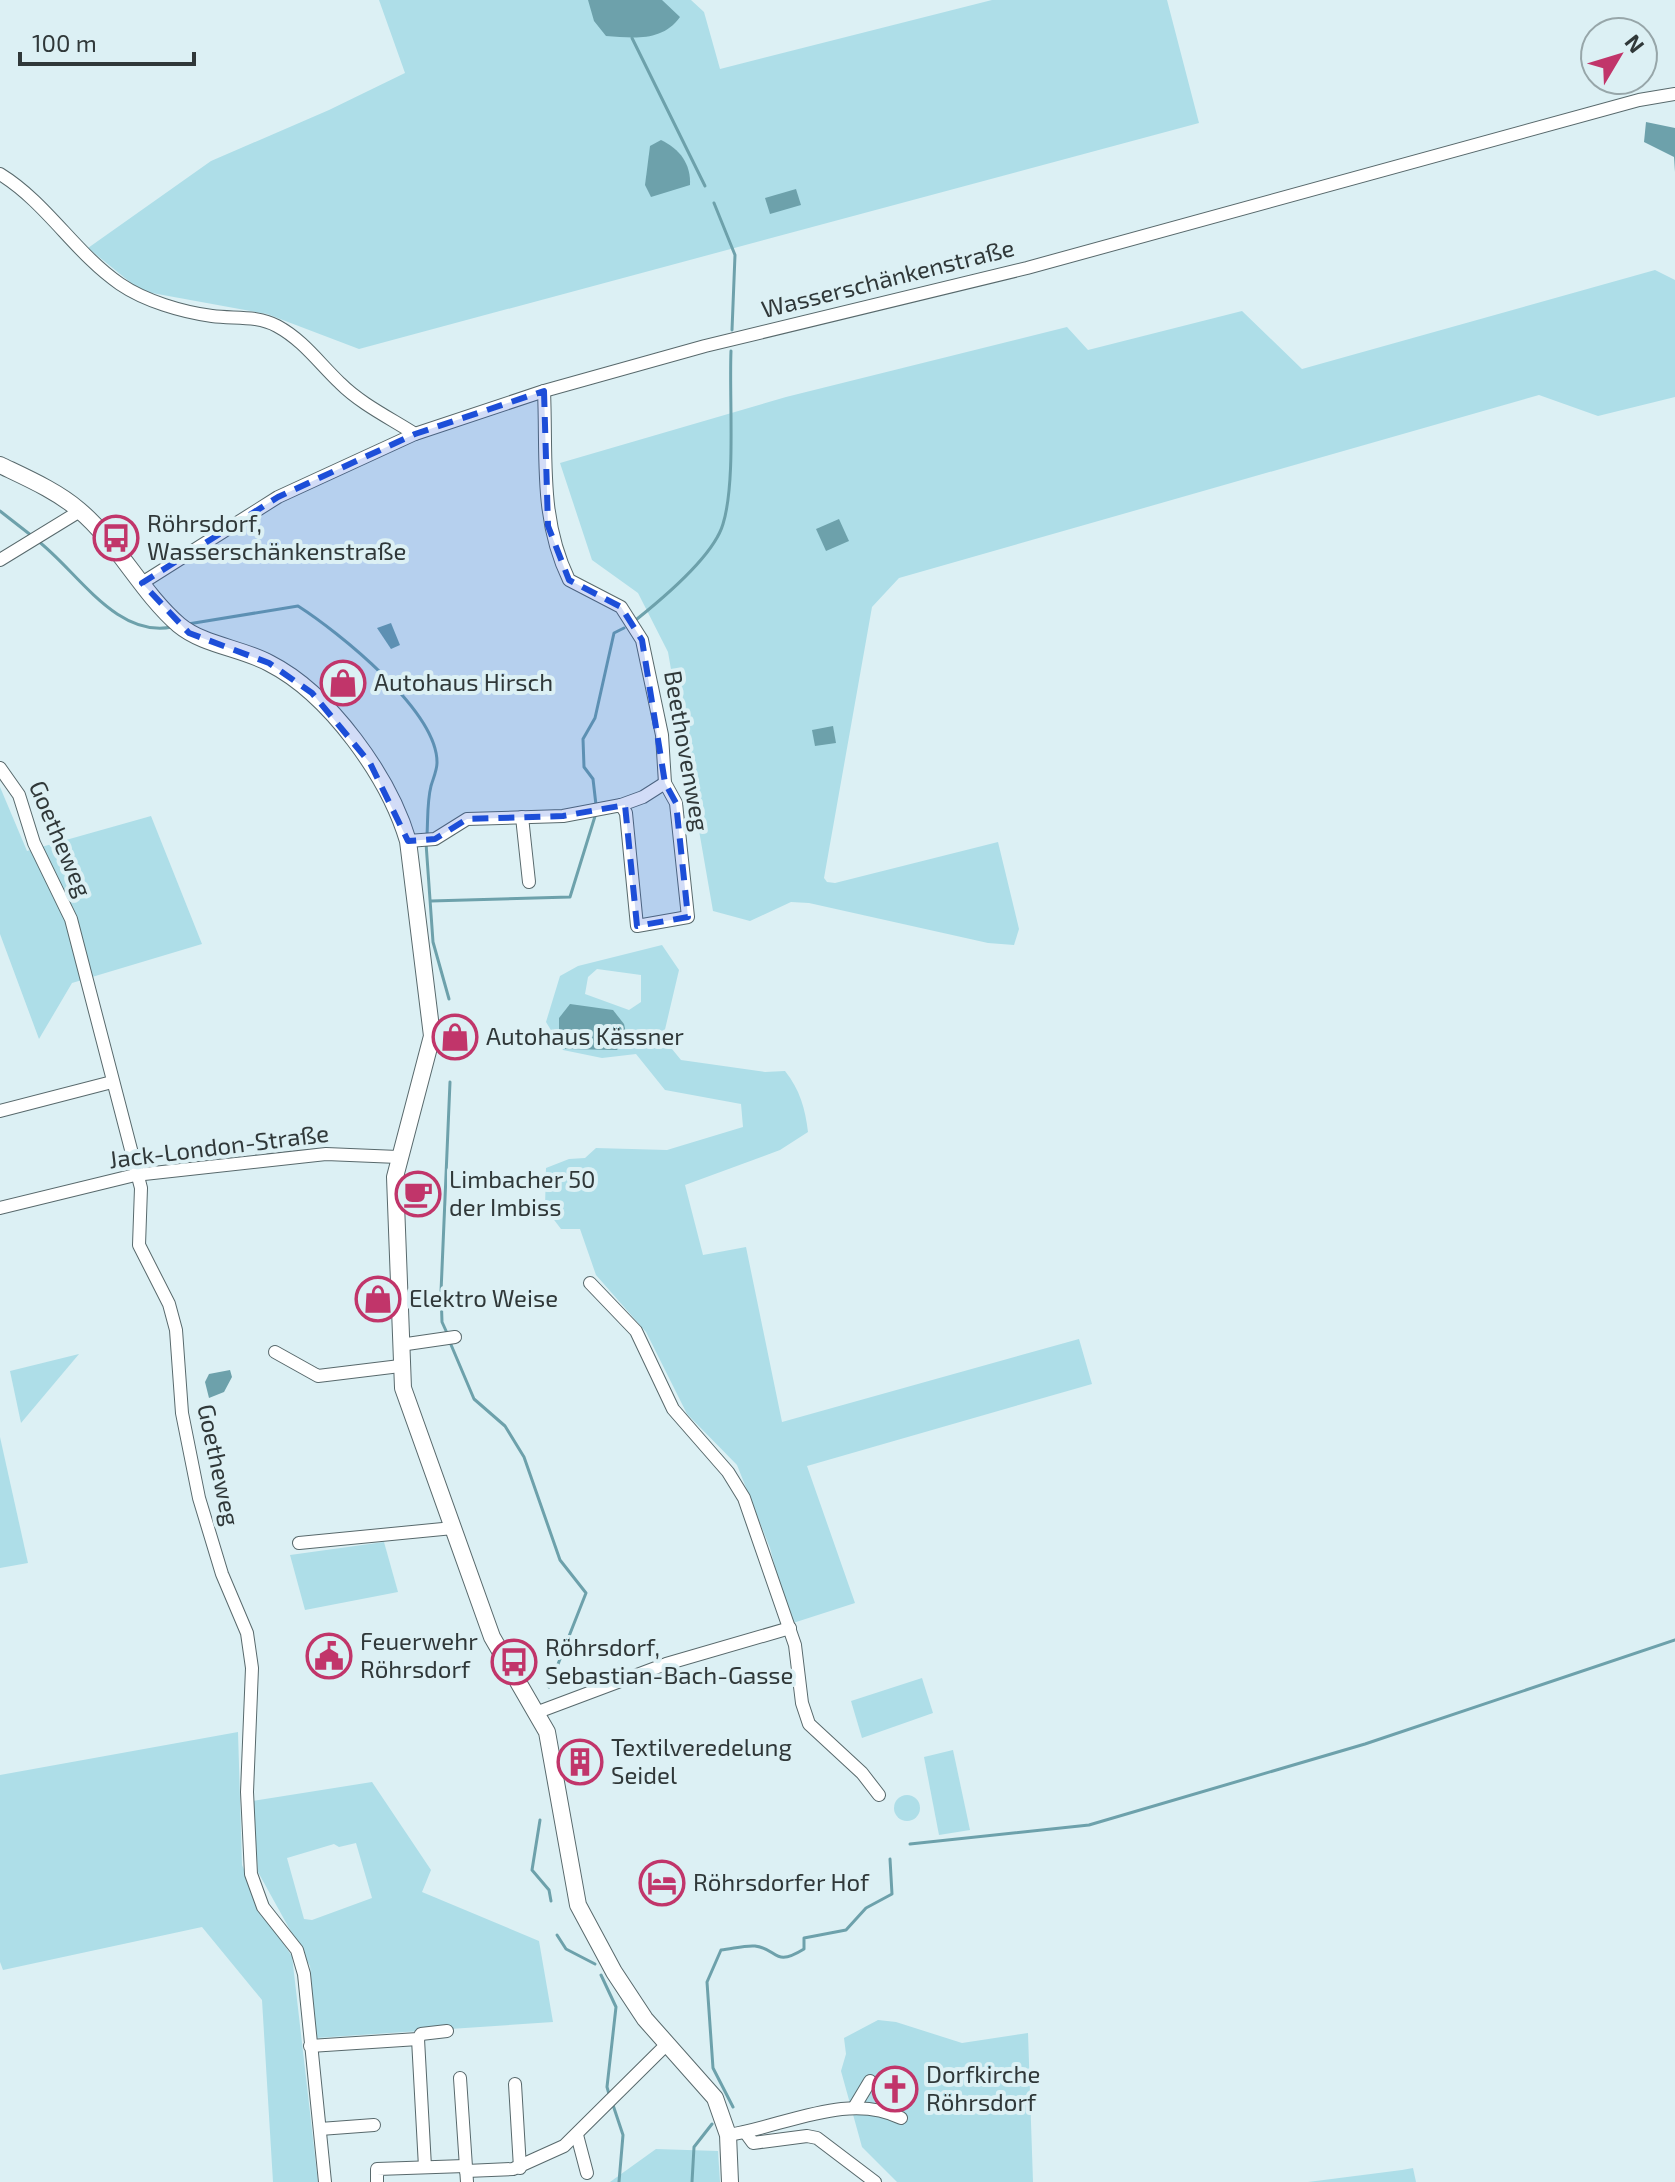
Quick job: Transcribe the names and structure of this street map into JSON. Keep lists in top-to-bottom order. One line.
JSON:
{"streets":{"street":["Wasserschänkenstraße","Beethovenweg","Goetheweg","Jack-London-Straße"]},"crossings":[["Wasserschänkenstraße","Beethovenweg"],["Goetheweg","Jack-London-Straße"]],"places":{"bus stop":["Röhrsdorf, Wasserschänkenstraße","Röhrsdorf, Sebastian-Bach-Gasse"],"shop":["Autohaus Hirsch","Autohaus Kässner","Elektro Weise"],"cafe":["Limbacher 50 der Imbiss"],"public building":["Feuerwehr Röhrsdorf"],"building":["Textilveredelung Seidel"],"hotel":["Röhrsdorfer Hof"],"church":["Dorfkirche Röhrsdorf"]},"scale_bar":"100 m","north":"top right"}
